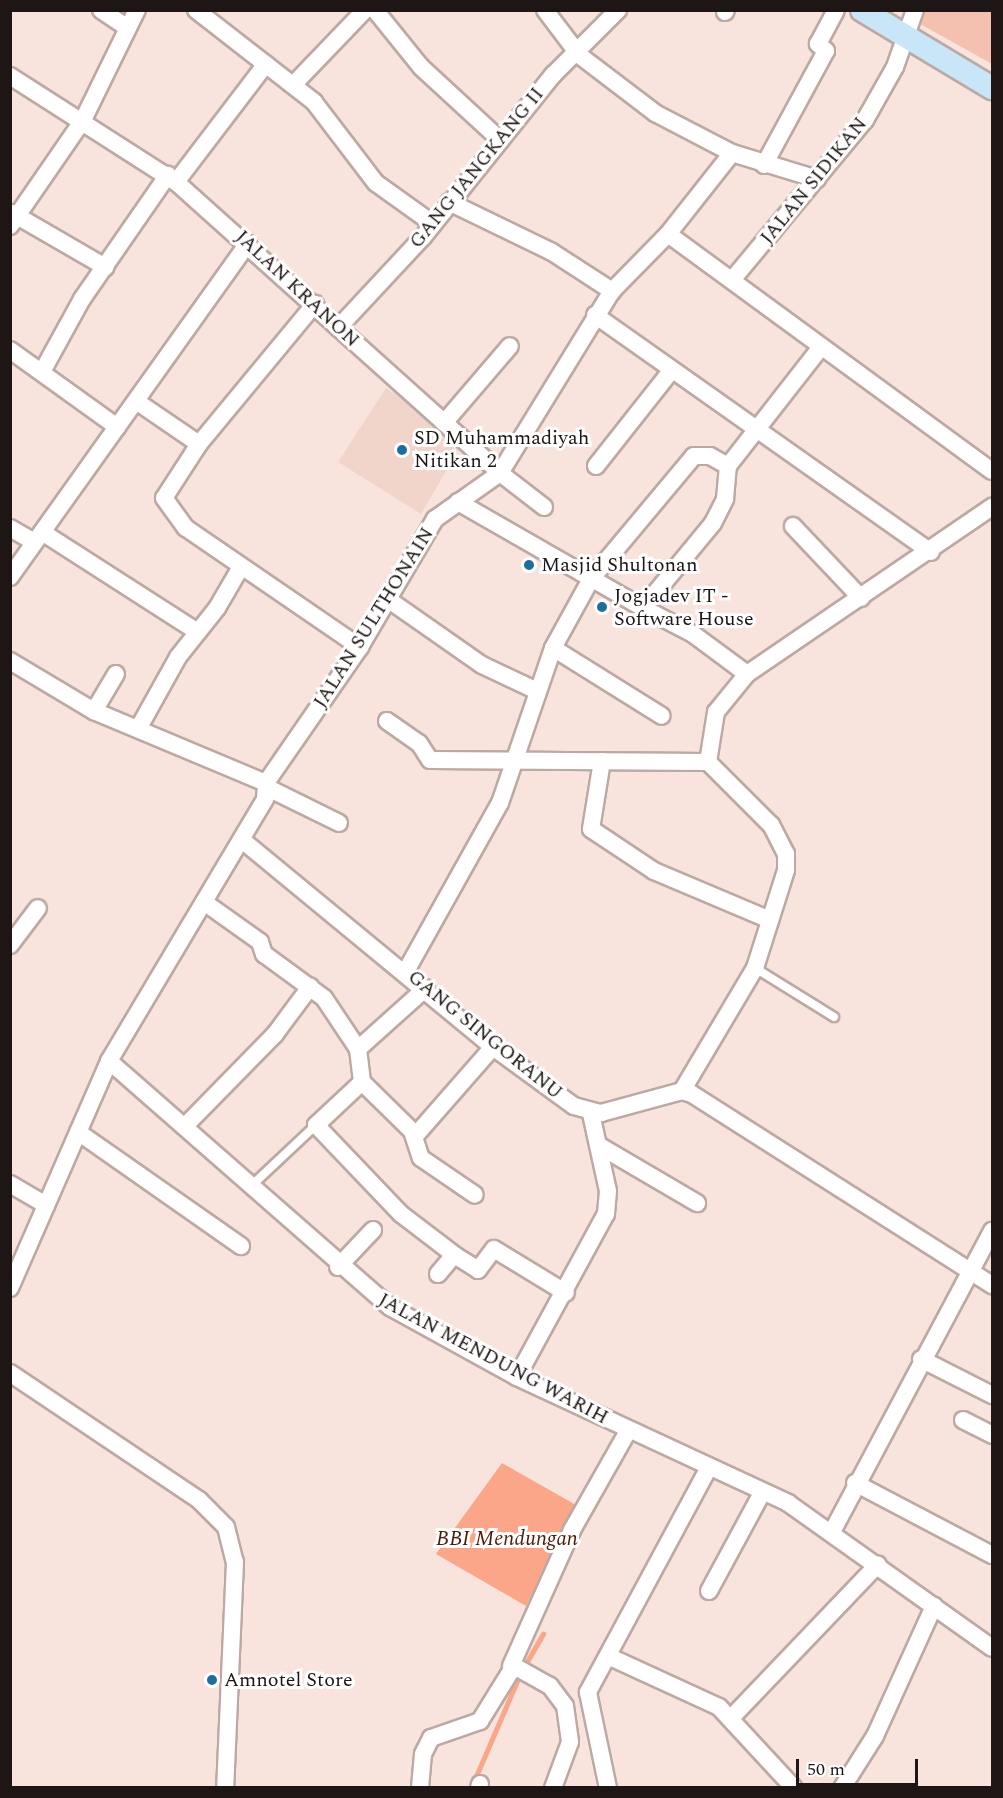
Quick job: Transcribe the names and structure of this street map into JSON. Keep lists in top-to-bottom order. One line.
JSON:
{"streets":{"street":["GANG JANGKANG II","JALAN SIDIKAN","JALAN KRANON","JALAN SULTHONAIN","GANG SINGORANU","JALAN MENDUNG WARIH"]},"crossings":[["GANG JANGKANG II","JALAN KRANON"],["JALAN KRANON","JALAN SULTHONAIN"],["JALAN SULTHONAIN","GANG SINGORANU"],["JALAN SULTHONAIN","JALAN MENDUNG WARIH"]],"water":["BBI Mendungan"],"places":["SD Muhammadiyah Nitikan 2","Masjid Shultonan","Jogjadev IT - Software House","Amnotel Store"],"scale_bar":"50 m"}
